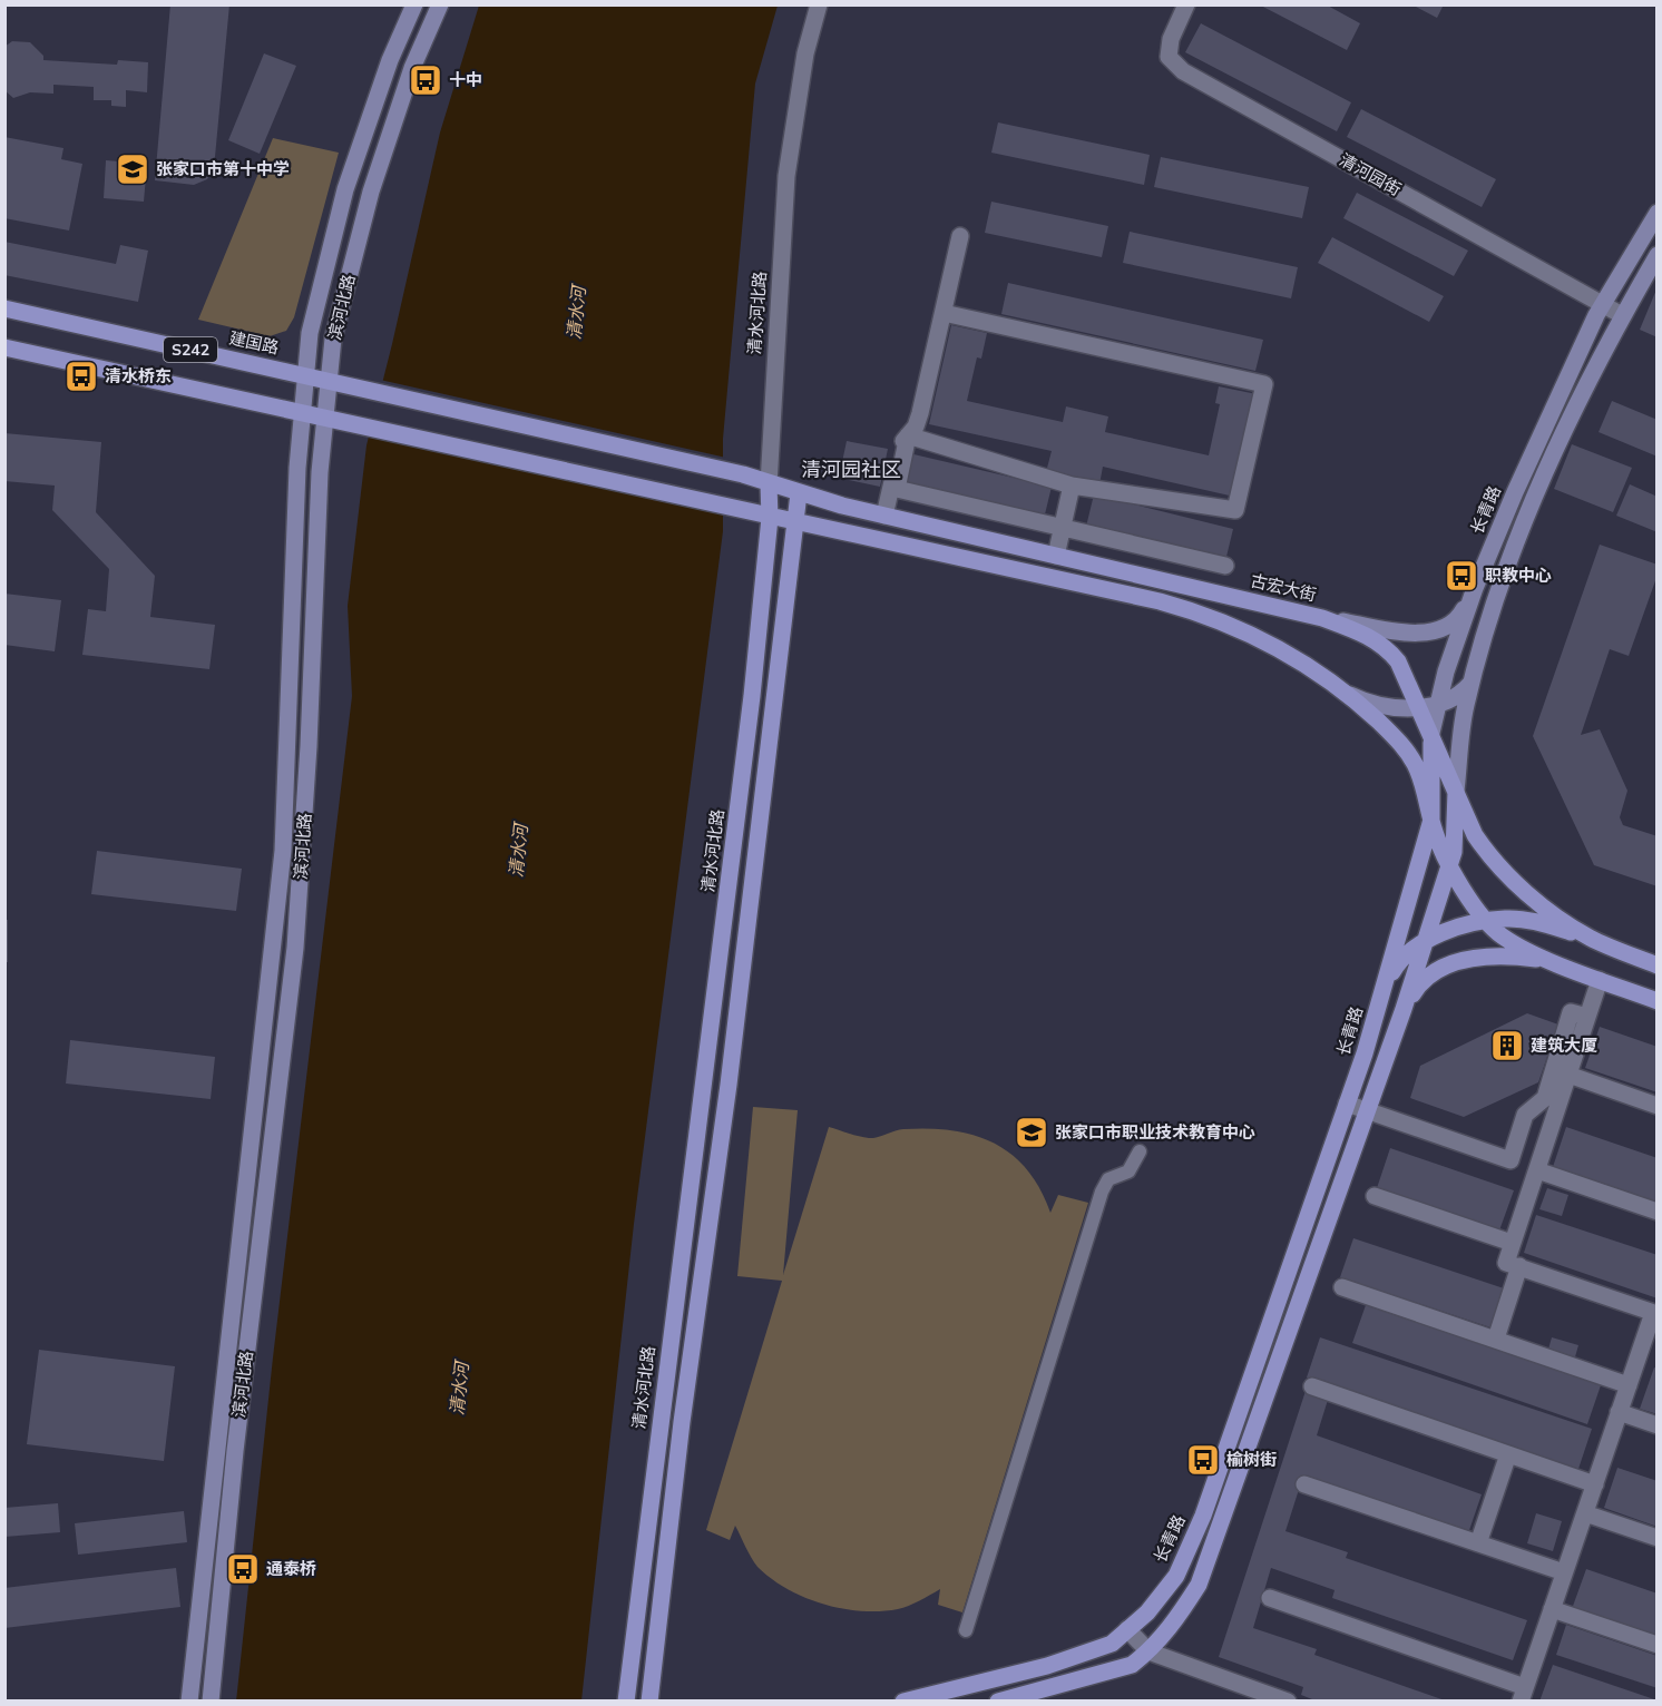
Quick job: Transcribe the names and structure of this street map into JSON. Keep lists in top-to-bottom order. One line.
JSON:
{"streets":{"main road":["滨河北路","清水河北路","建国路","S242","长青路","古宏大街"],"street":["清河园街"]},"crossings":[["清河园街","长青路"],["滨河北路","建国路"],["滨河北路","S242"],["清水河北路","S242"],["清水河北路","古宏大街"],["建国路","古宏大街"],["长青路","古宏大街"]],"districts":["清河园社区"],"water":["清水河"],"places":{"bus stop":["十中","清水桥东","职教中心","榆树街","通泰桥"],"school or university":["张家口市第十中学","张家口市职业技术教育中心"],"building":["建筑大厦"]}}
